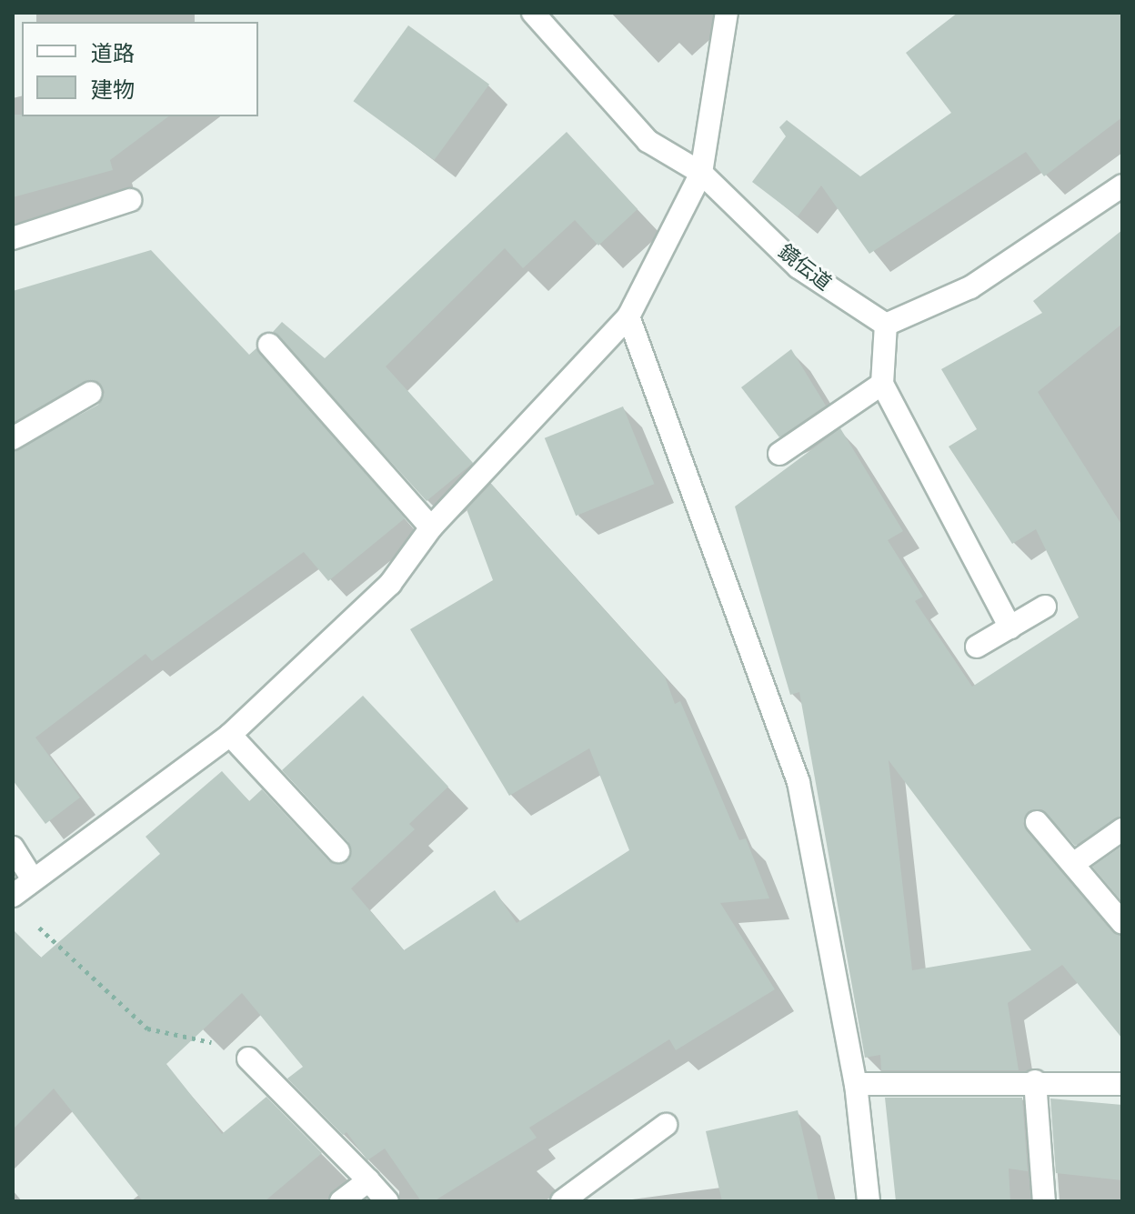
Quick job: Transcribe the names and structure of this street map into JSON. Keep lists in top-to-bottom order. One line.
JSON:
{"streets":{"street":["鏡伝道"]},"legend":["道路","建物"]}
